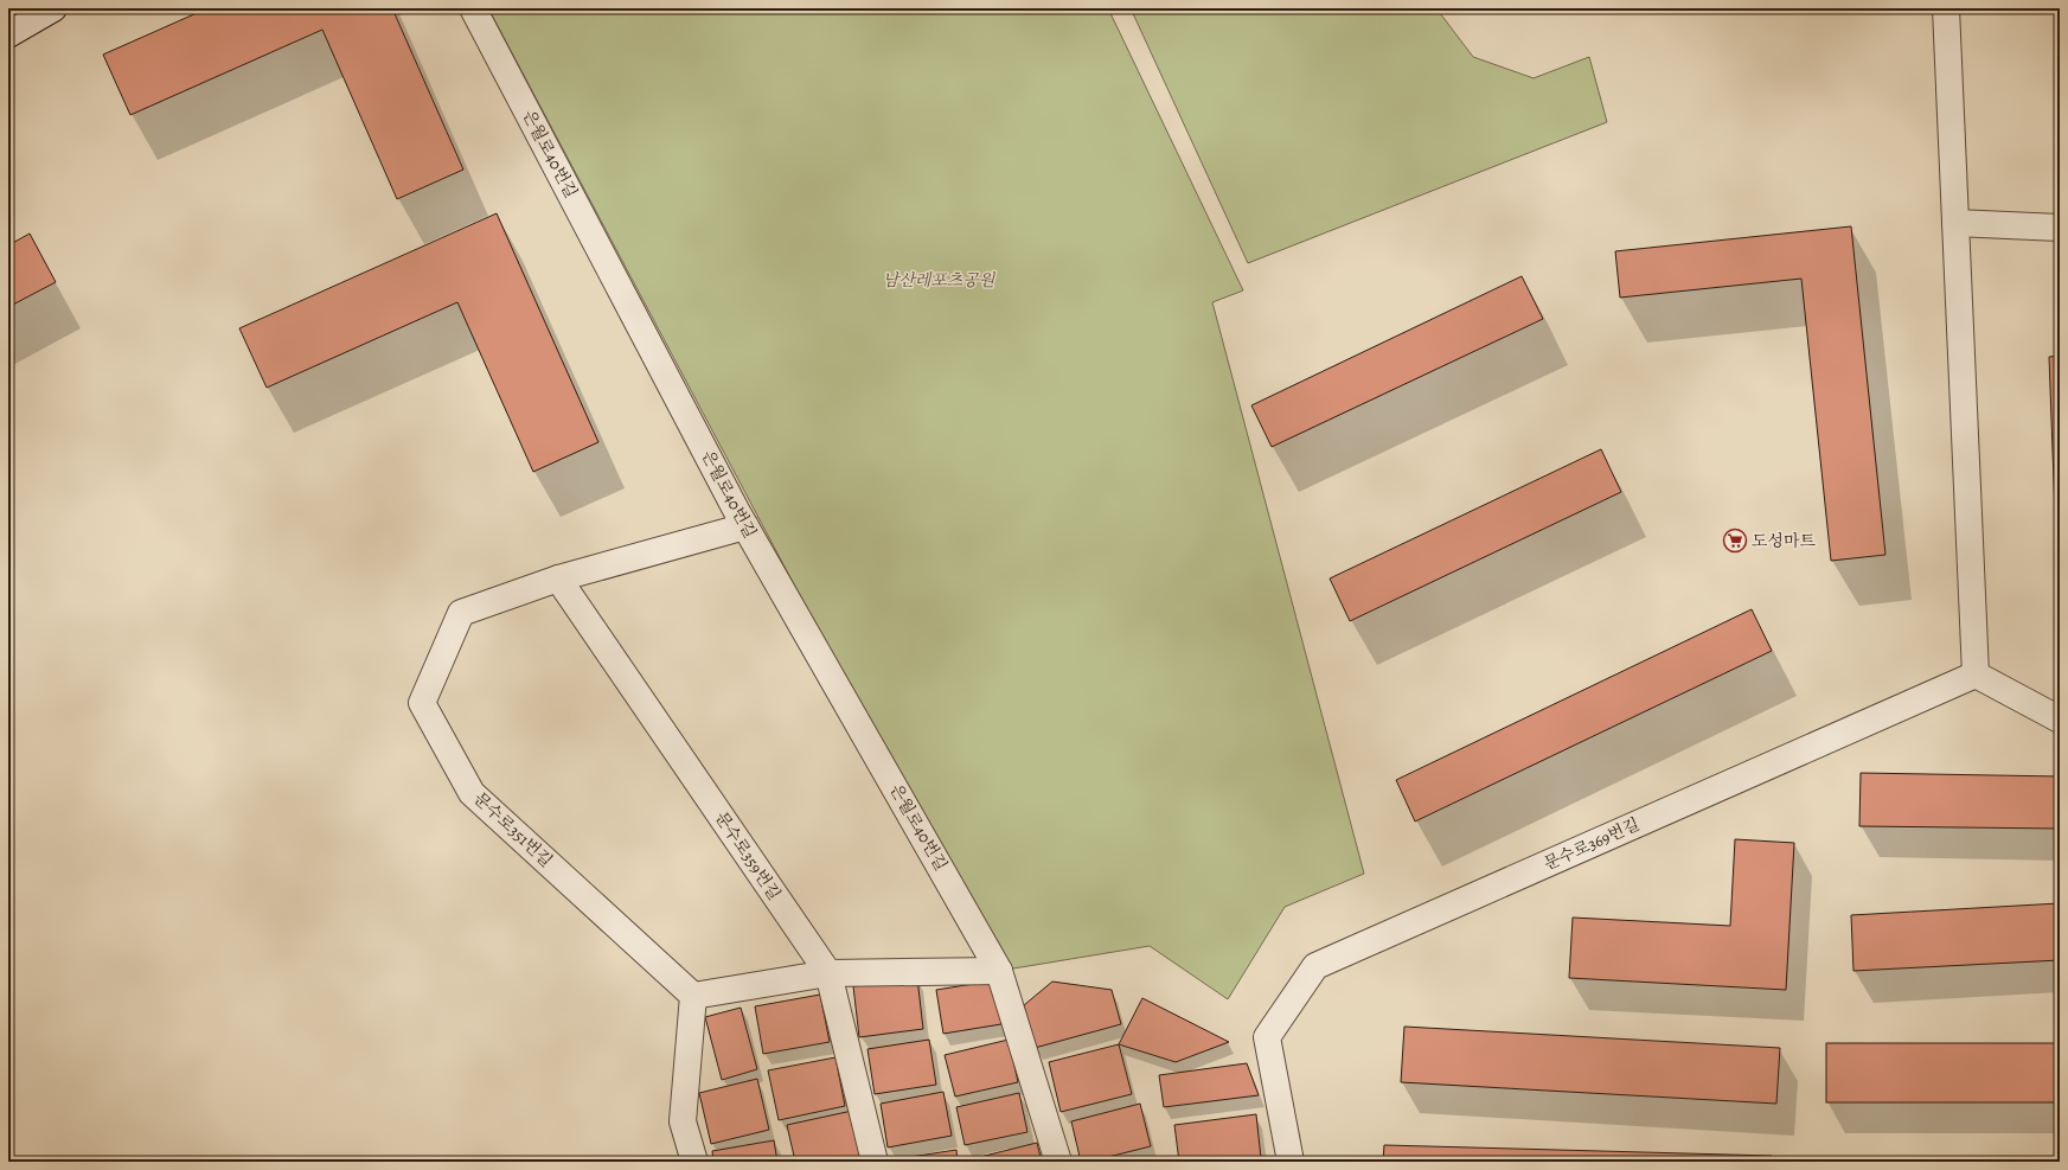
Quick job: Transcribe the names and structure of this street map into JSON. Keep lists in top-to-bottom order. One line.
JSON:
{"streets":{"street":["은월로40번길","문수로351번길","문수로369번길","문수로359번길"]},"crossings":[["은월로40번길","문수로351번길"],["문수로351번길","문수로359번길"]],"parks":["남산레포츠공원"],"places":{"supermarket":["도성마트"]}}
